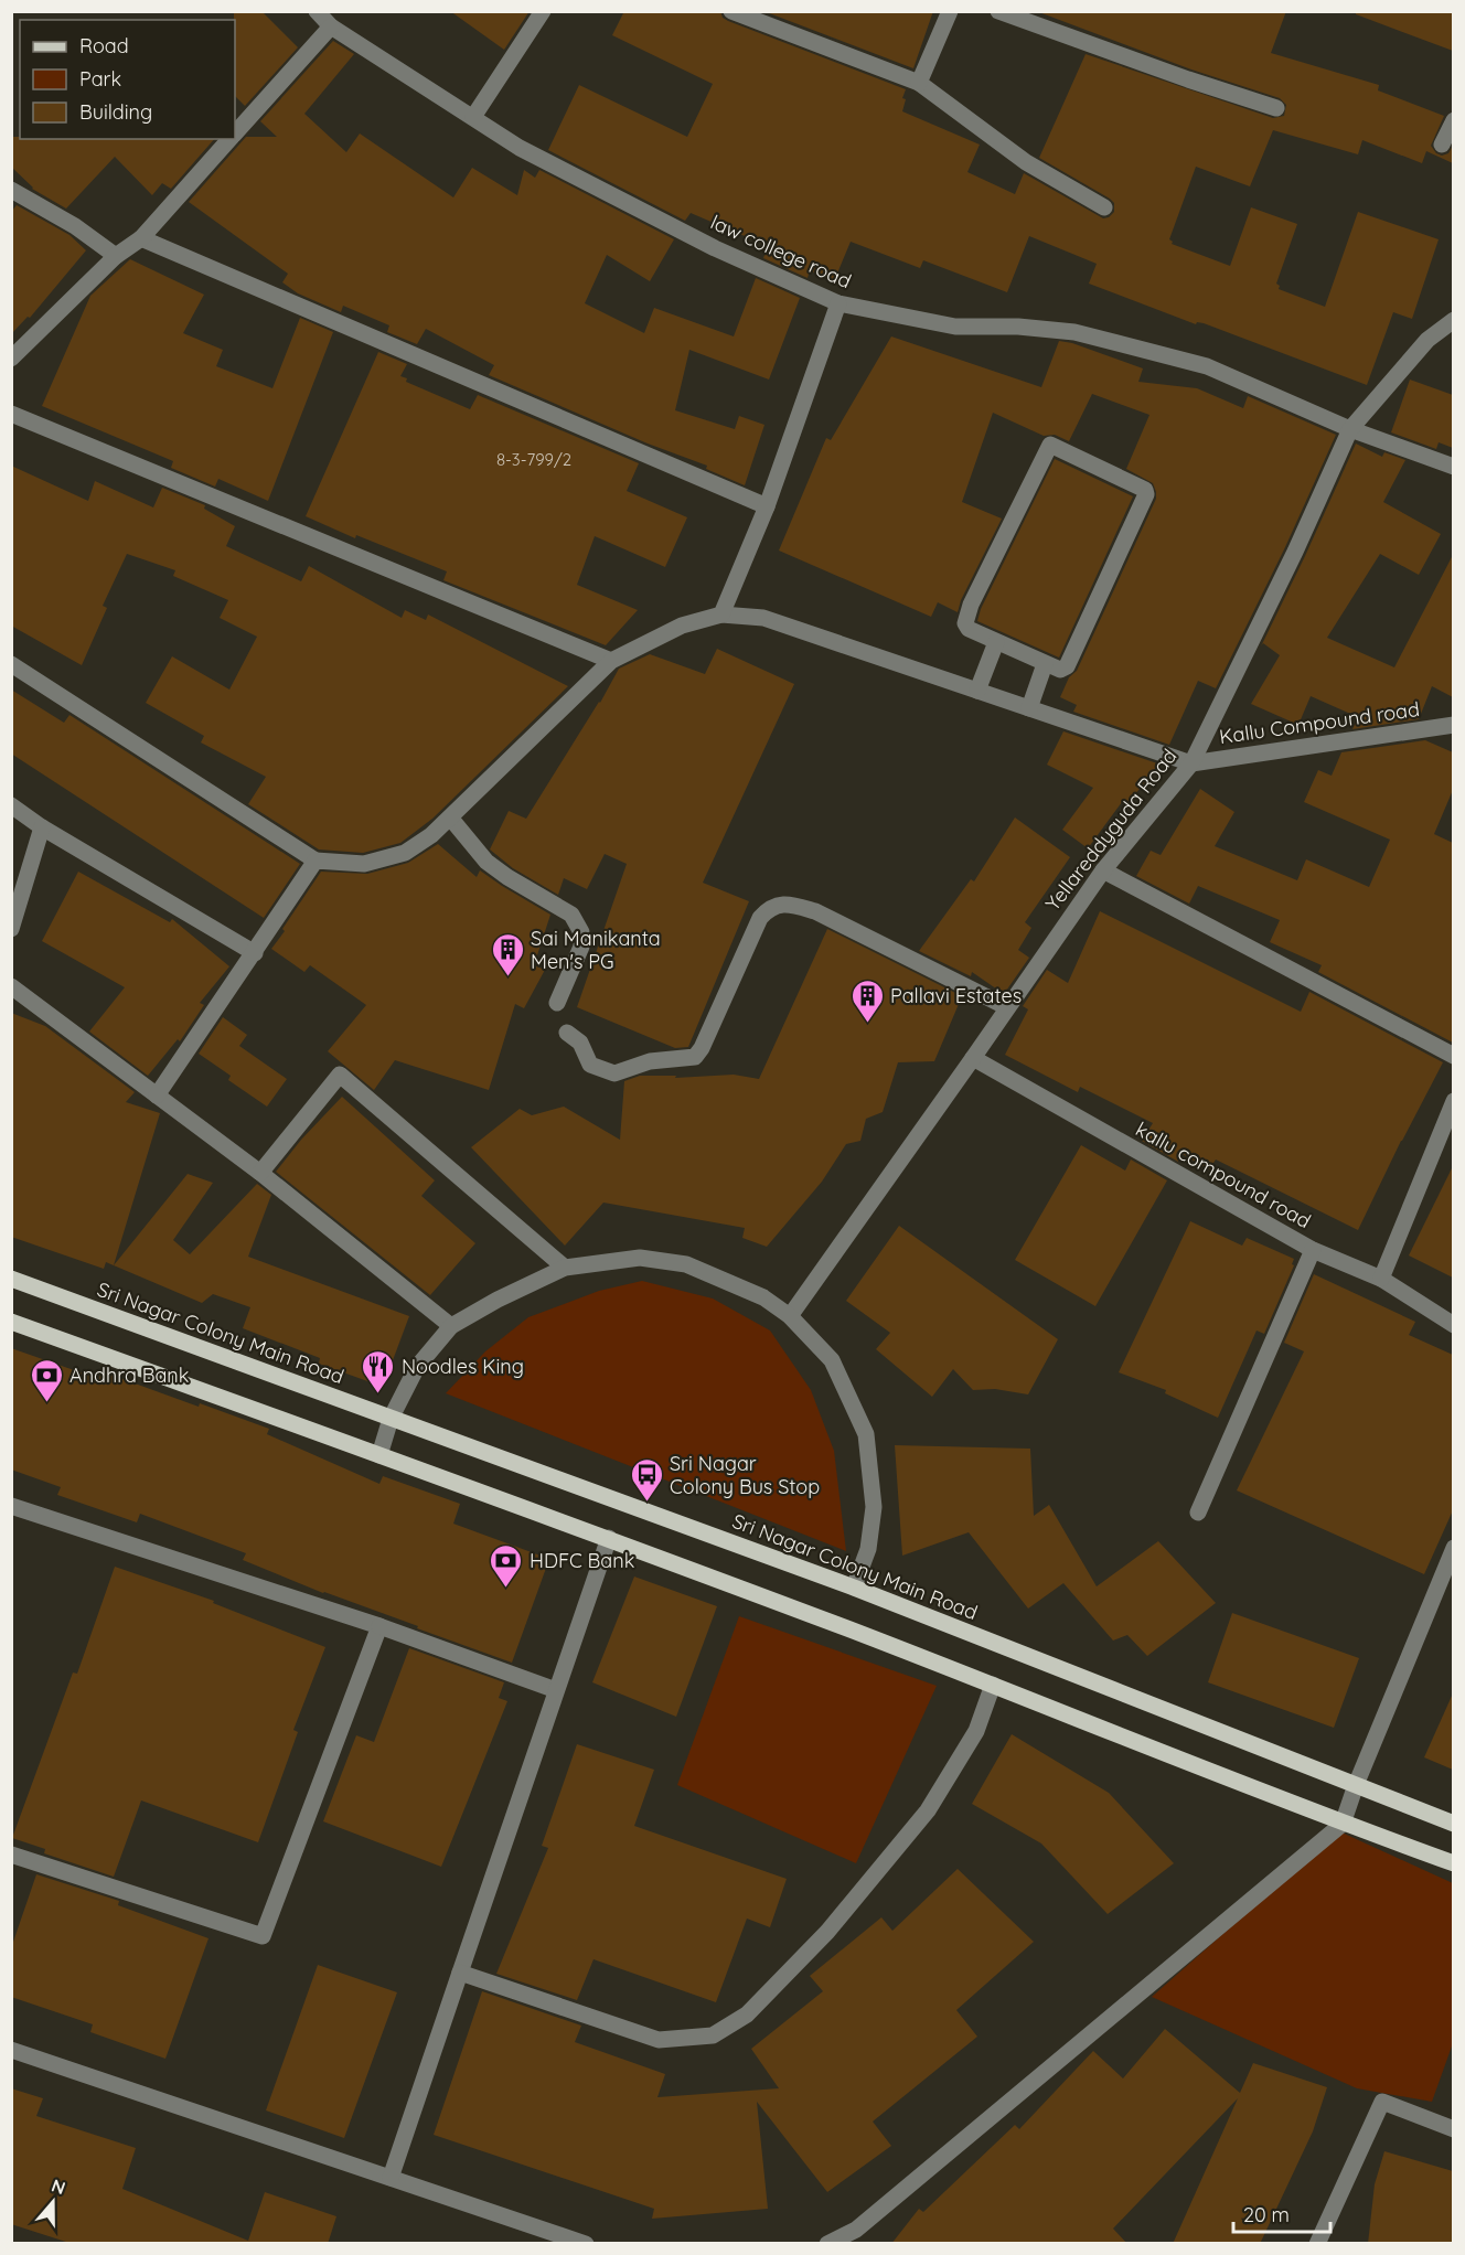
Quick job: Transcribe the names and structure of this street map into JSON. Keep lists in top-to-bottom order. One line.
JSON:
{"streets":{"main road":["Sri Nagar Colony Main Road"],"street":["law college road","Kallu Compound road","Yellareddyguda Road","kallu compound road"]},"crossings":[["law college road","Yellareddyguda Road"],["Kallu Compound road","Yellareddyguda Road"],["Yellareddyguda Road","kallu compound road"]],"places":{"building":["Sai Manikanta Men's PG","Pallavi Estates"],"restaurant":["Noodles King"],"bank":["Andhra Bank","HDFC Bank"],"bus stop":["Sri Nagar Colony Bus Stop"]},"house_numbers":["8-3-799/2"],"legend":["Road","Park","Building"],"scale_bar":"20 m","north":"top"}
